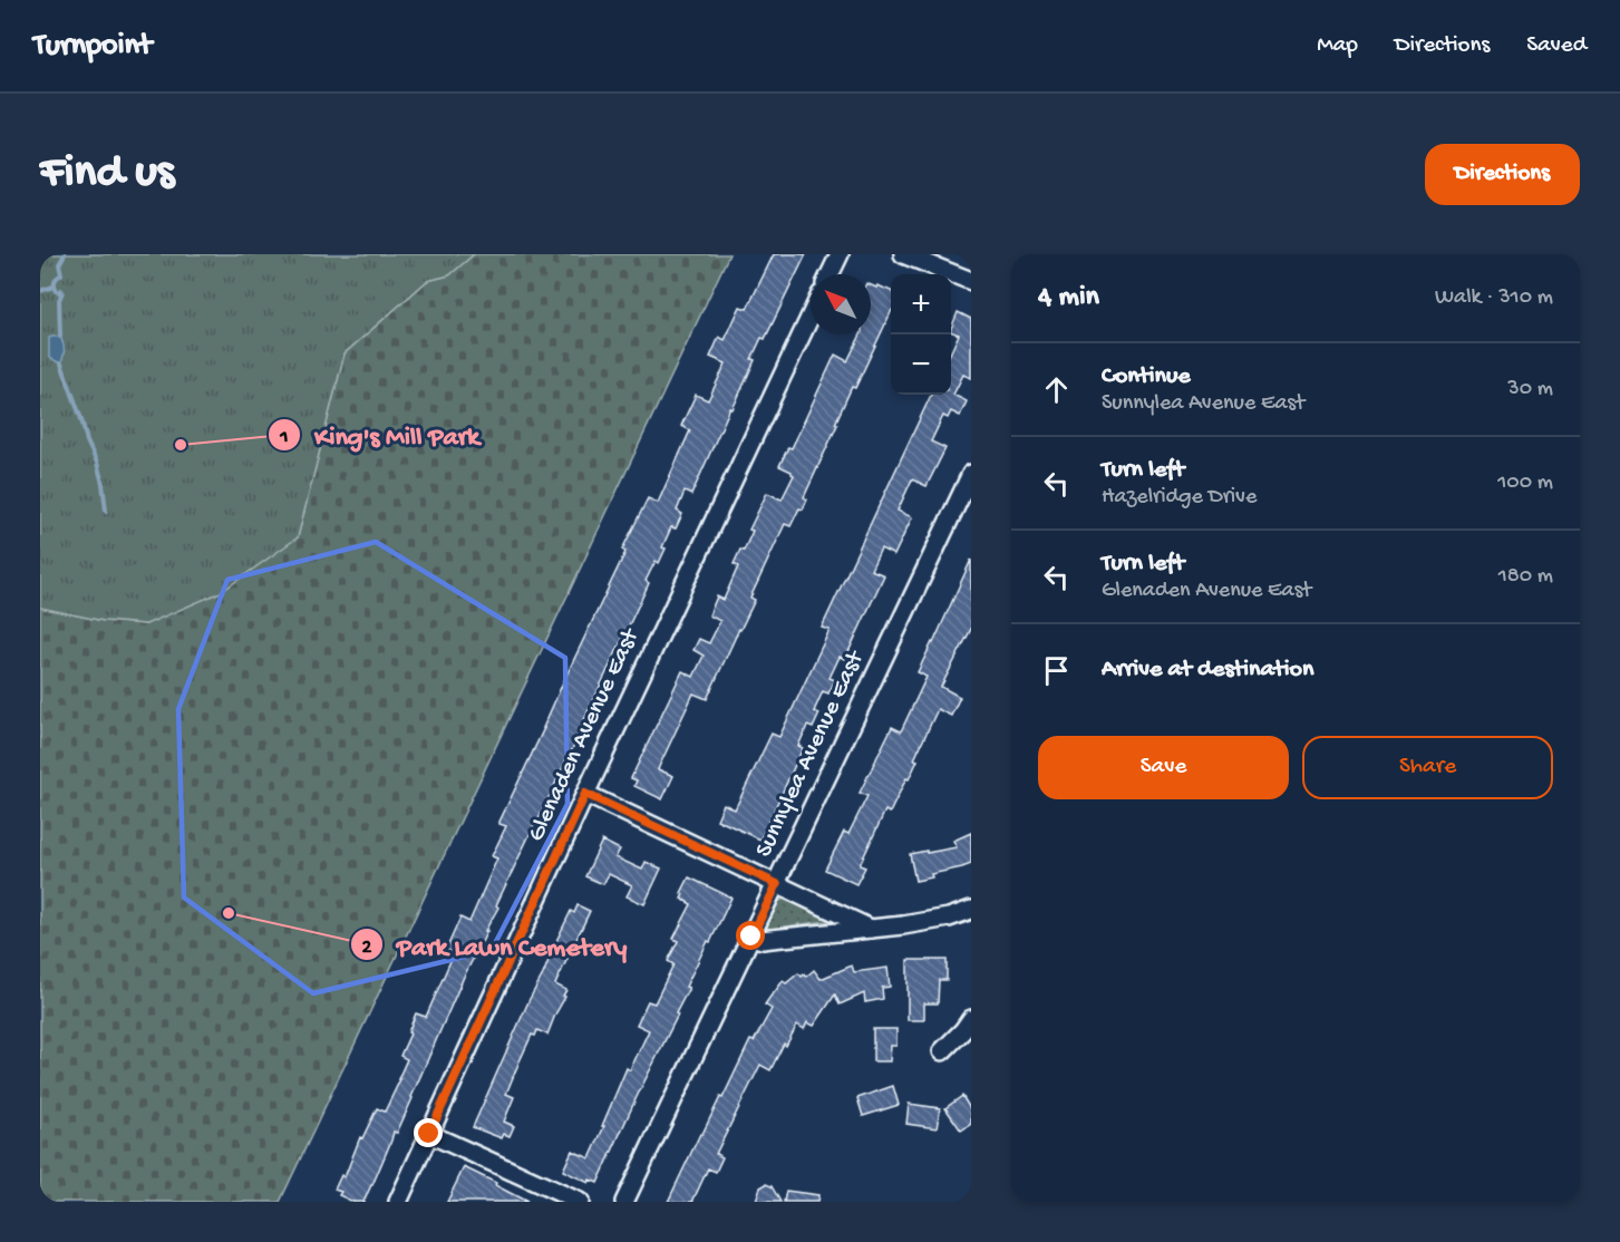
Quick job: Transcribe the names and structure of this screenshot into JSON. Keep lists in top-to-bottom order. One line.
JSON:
{"streets":{"street":["Glenaden Avenue East","Sunnylea Avenue East"]},"places":["King's Mill Park","Park Lawn Cemetery"],"north":"top left","page":{"header":"Turnpoint","nav":["Map","Directions","Saved"],"buttons":["Directions",["Save","Share"]],"title":"Find us","heading":["4 min","Walk · 310 m"],"map_buttons":["+","−"],"list":[["Continue","Sunnylea Avenue East","30 m"],["Turn left","Hazelridge Drive","100 m"],["Turn left","Glenaden Avenue East","180 m"],"Arrive at destination"]}}
